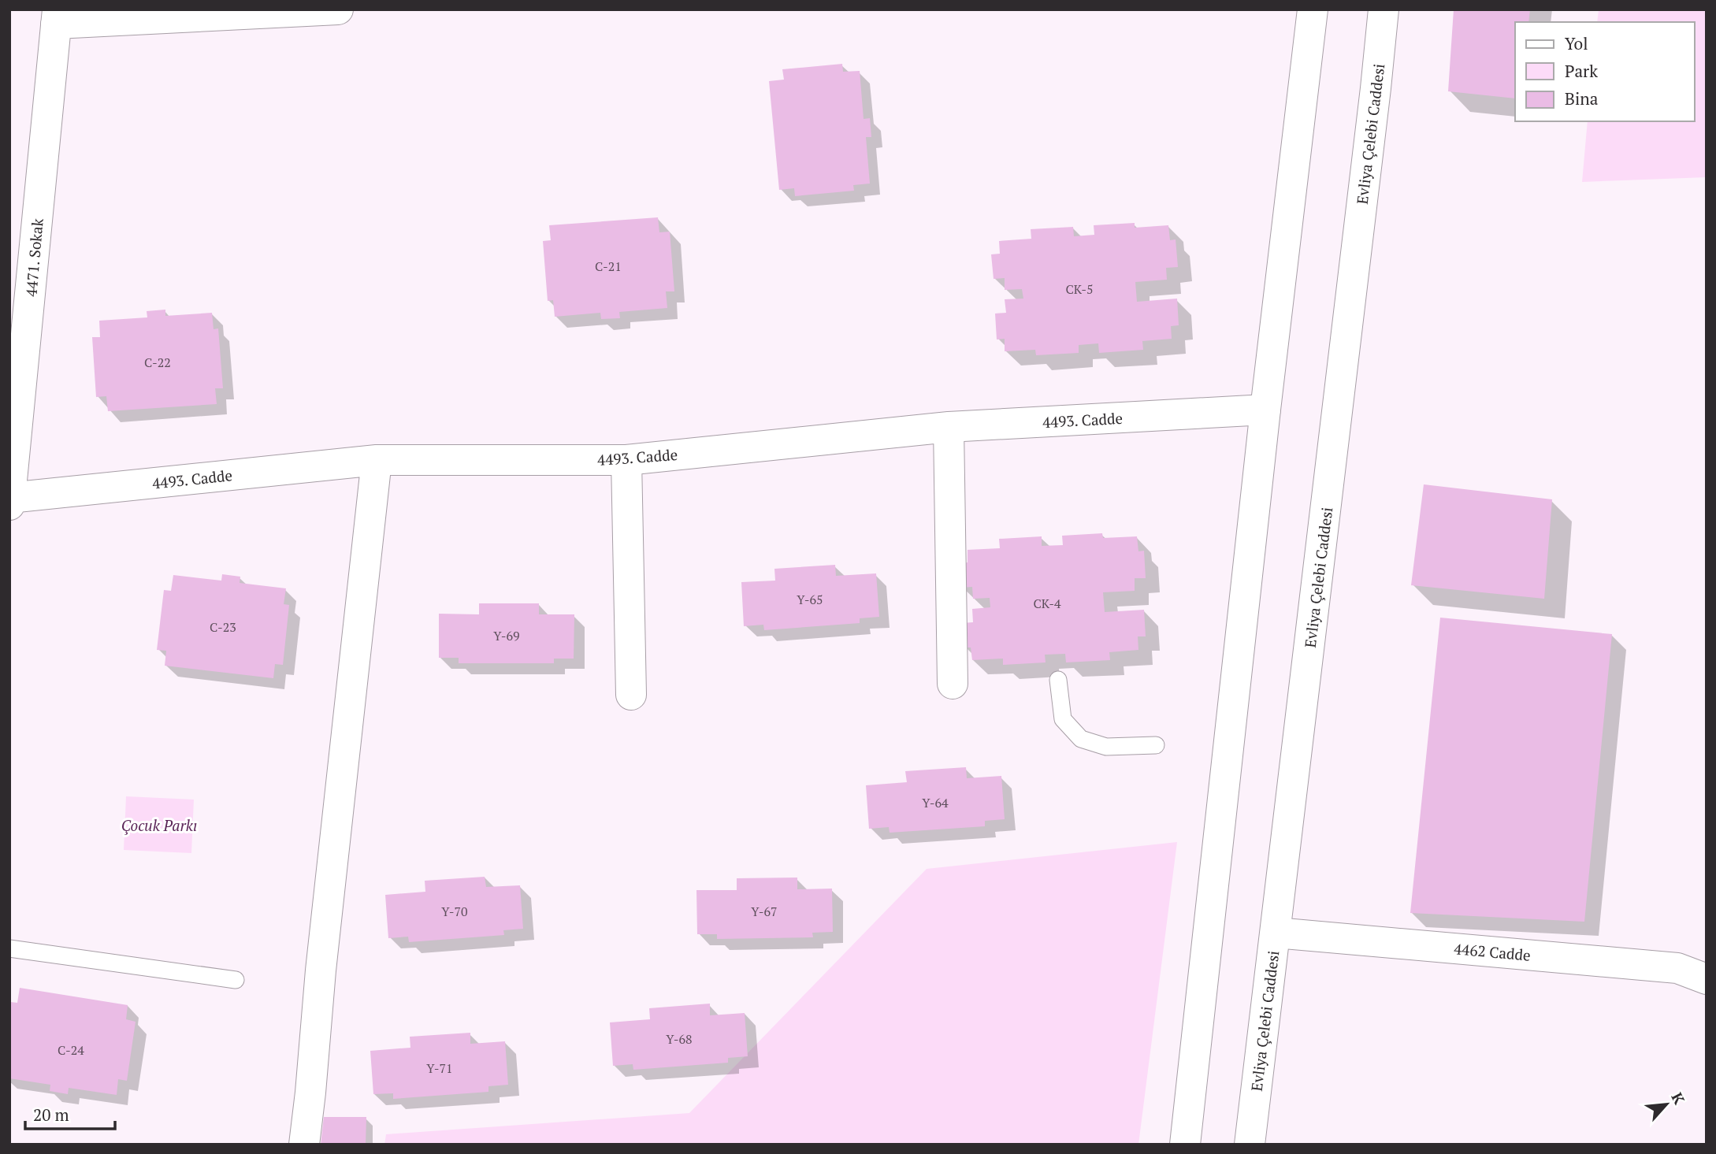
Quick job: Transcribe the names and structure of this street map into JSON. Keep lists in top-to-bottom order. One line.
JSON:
{"streets":{"street":["Evliya Çelebi Caddesi","4471. Sokak","4493. Cadde","4462 Cadde"]},"crossings":[["Evliya Çelebi Caddesi","4462 Cadde"],["4471. Sokak","4493. Cadde"]],"parks":["Çocuk Parkı"],"house_numbers":["C-21","CK-5","C-22","Y-65","CK-4","C-23","Y-69","Y-64","Y-70","Y-67","Y-68","C-24","Y-71"],"legend":["Yol","Park","Bina"],"scale_bar":"20 m","north":"top right"}
